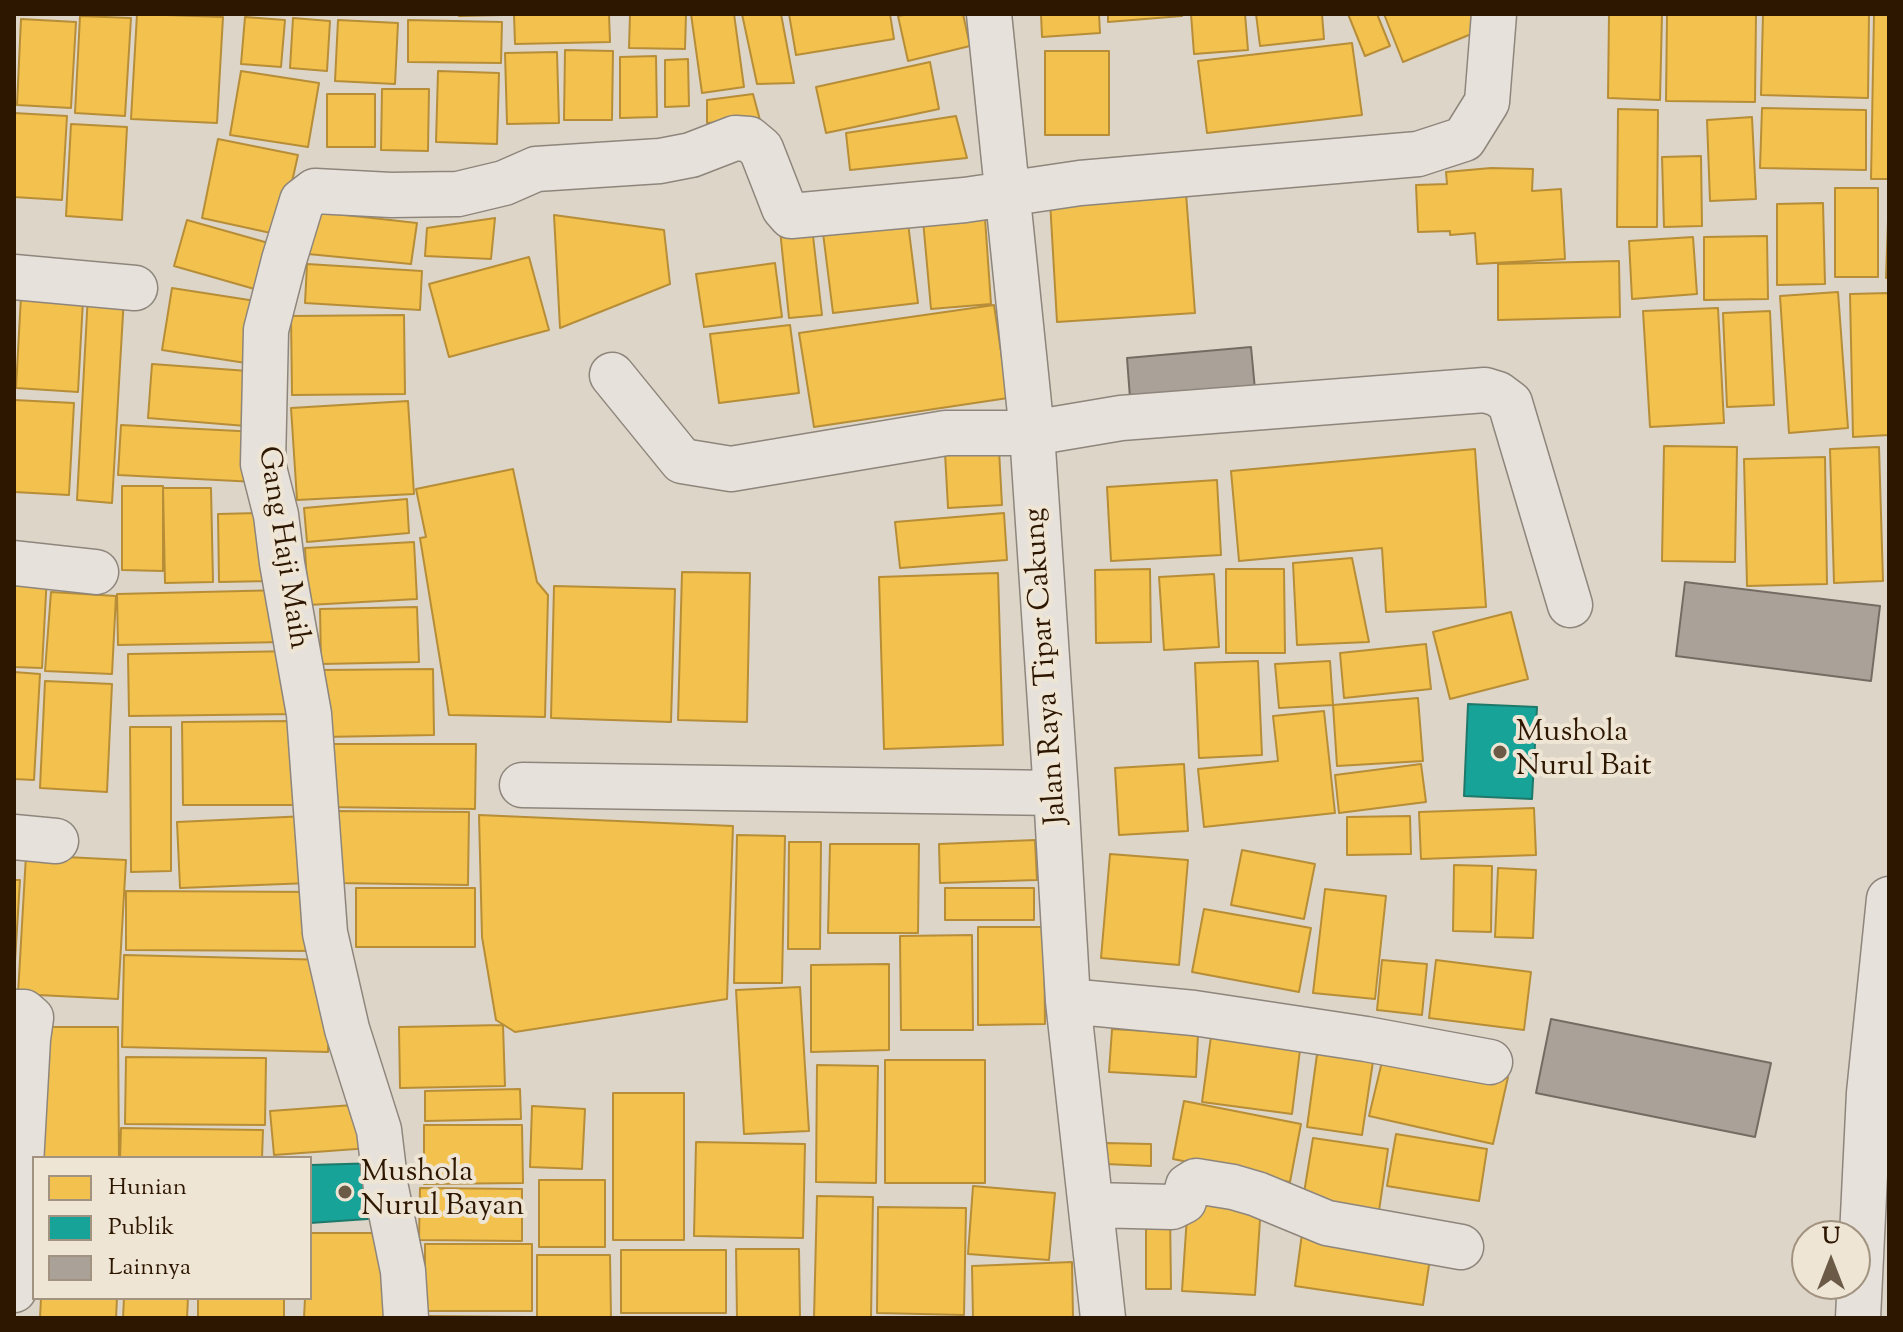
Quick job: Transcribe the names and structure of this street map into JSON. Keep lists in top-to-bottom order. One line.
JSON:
{"streets":{"street":["Gang Haji Maih","Jalan Raya Tipar Cakung"]},"crossings":[["Gang Haji Maih","Jalan Raya Tipar Cakung"]],"places":["Mushola Nurul Bait","Mushola Nurul Bayan"],"legend":["Hunian","Publik","Lainnya"],"north":"top"}
